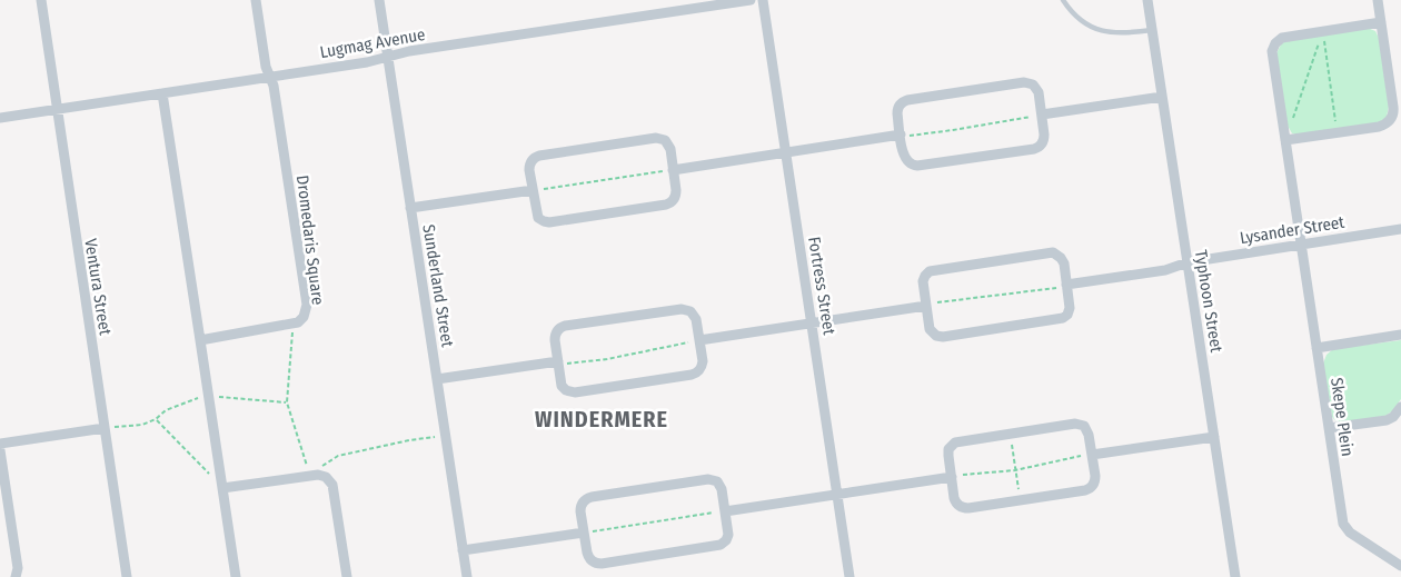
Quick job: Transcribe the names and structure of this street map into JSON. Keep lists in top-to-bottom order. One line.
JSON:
{"streets":{"street":["Lugmag Avenue","Lysander Street","Dromedaris Square","Sunderland Street","Fortress Street","Ventura Street","Typhoon Street","Skepe Plein"]},"crossings":[["Lugmag Avenue","Dromedaris Square"],["Lugmag Avenue","Sunderland Street"],["Lugmag Avenue","Ventura Street"],["Lysander Street","Typhoon Street"],["Lysander Street","Skepe Plein"]],"districts":["WINDERMERE"]}
